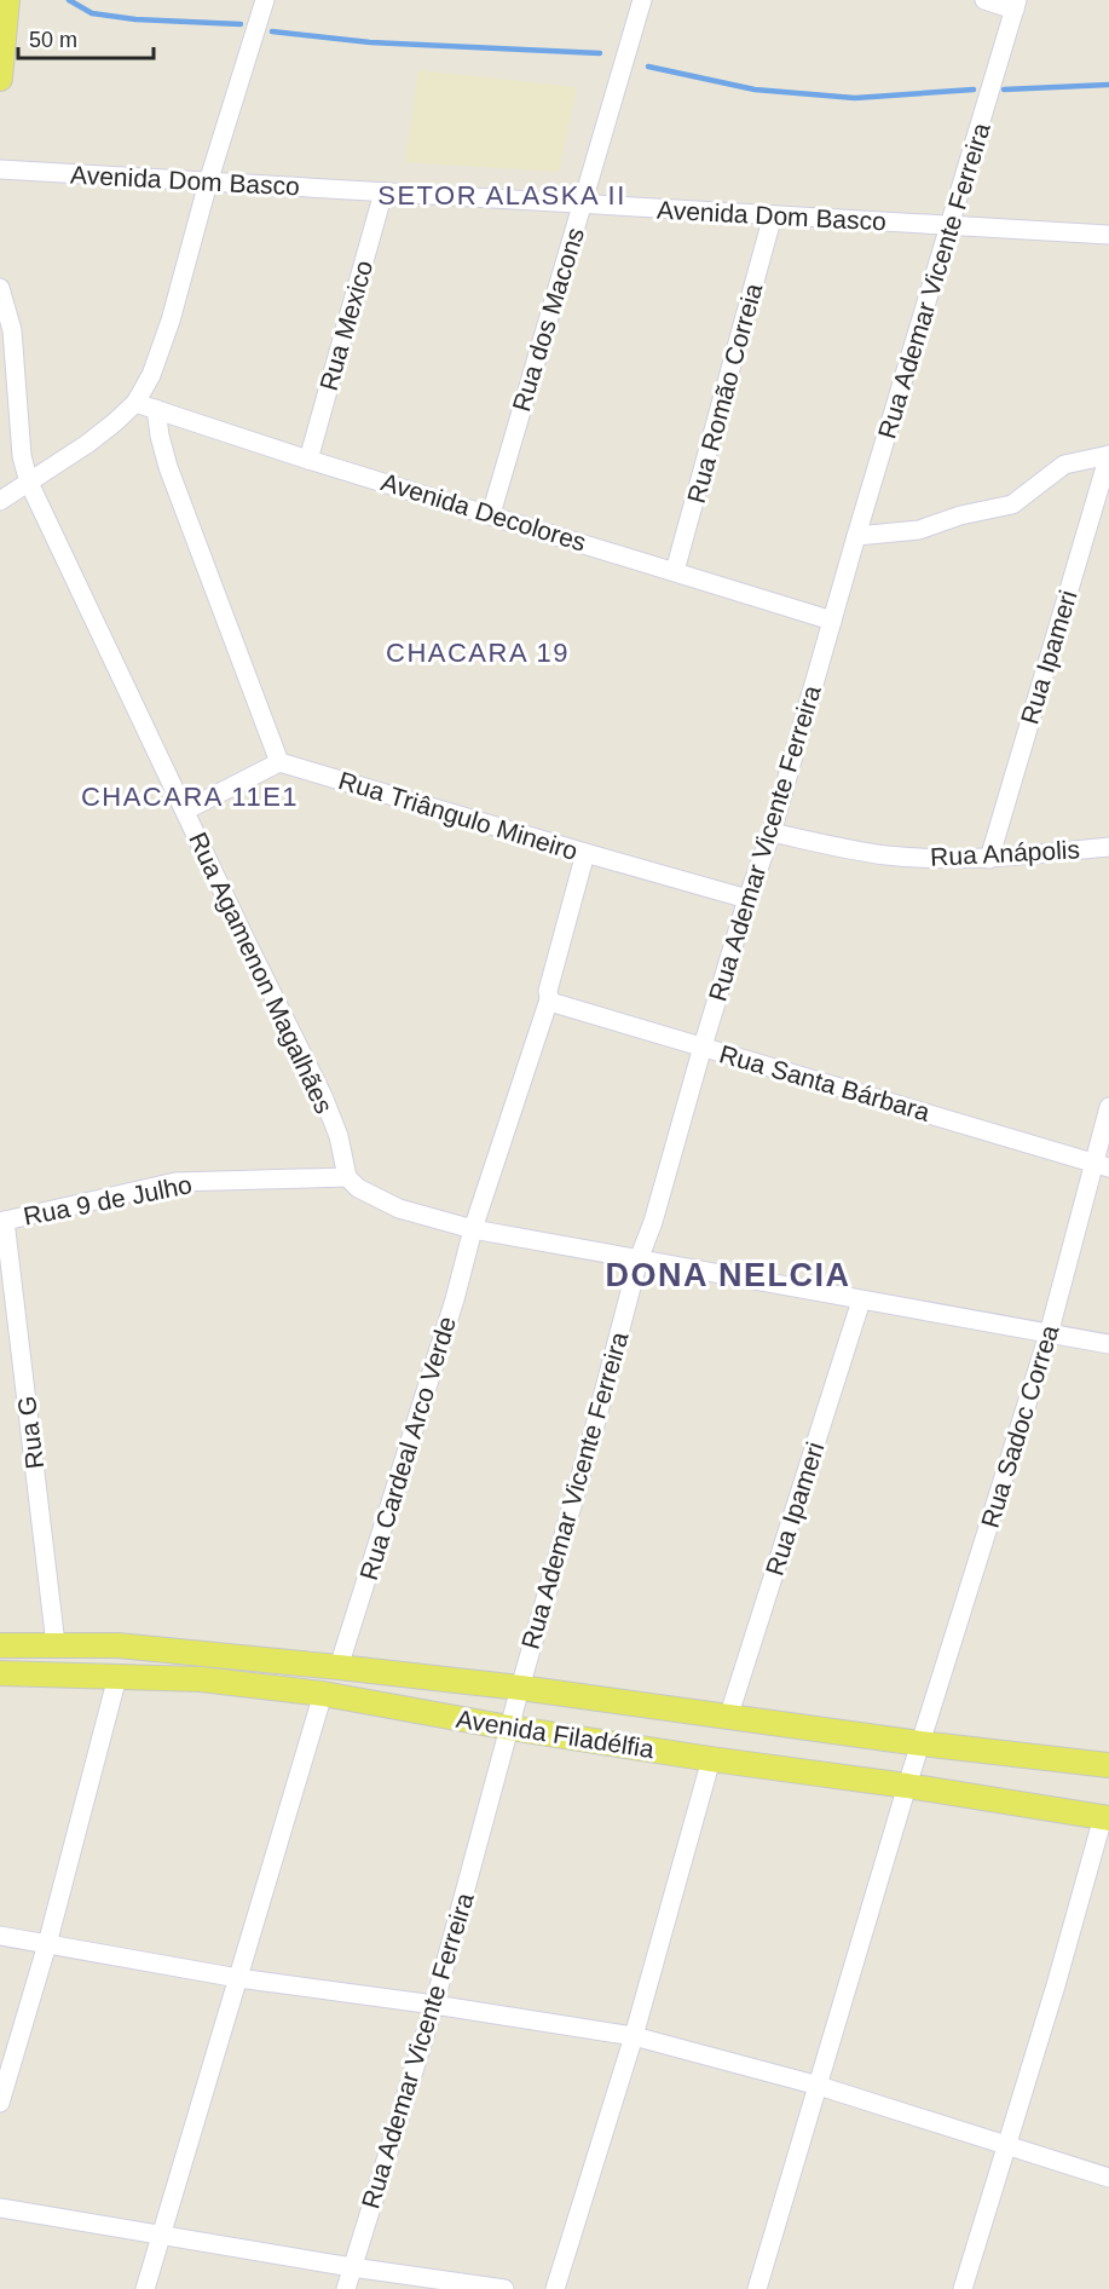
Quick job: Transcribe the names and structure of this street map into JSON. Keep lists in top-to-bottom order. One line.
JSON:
{"streets":{"main road":["Avenida Filadélfia"],"street":["Avenida Dom Basco","Rua Ademar Vicente Ferreira","Rua dos Macons","Rua Mexico","Rua Romão Correia","Avenida Decolores","Rua Ipameri","Rua Triângulo Mineiro","Rua Anápolis","Rua Agamenon Magalhães","Rua Santa Bárbara","Rua 9 de Julho","Rua Sadoc Correa","Rua G","Rua Cardeal Arco Verde"]},"crossings":[["Avenida Dom Basco","Rua Ademar Vicente Ferreira"],["Avenida Dom Basco","Rua dos Macons"],["Avenida Dom Basco","Rua Mexico"],["Avenida Dom Basco","Rua Romão Correia"],["Rua Ademar Vicente Ferreira","Avenida Decolores"],["Rua Ademar Vicente Ferreira","Rua Triângulo Mineiro"],["Rua Ademar Vicente Ferreira","Rua Anápolis"],["Rua Ademar Vicente Ferreira","Rua Santa Bárbara"],["Rua Ademar Vicente Ferreira","Avenida Filadélfia"],["Rua dos Macons","Avenida Decolores"],["Rua Mexico","Avenida Decolores"],["Rua Romão Correia","Avenida Decolores"],["Rua Ipameri","Rua Anápolis"],["Rua Ipameri","Avenida Filadélfia"],["Rua Agamenon Magalhães","Rua 9 de Julho"],["Rua Santa Bárbara","Rua Sadoc Correa"],["Rua Santa Bárbara","Rua Cardeal Arco Verde"],["Rua 9 de Julho","Rua G"],["Rua Sadoc Correa","Avenida Filadélfia"],["Rua G","Avenida Filadélfia"],["Rua Cardeal Arco Verde","Avenida Filadélfia"]],"districts":["SETOR ALASKA II","CHACARA 19","CHACARA 11E1","DONA NELCIA"],"scale_bar":"50 m"}
